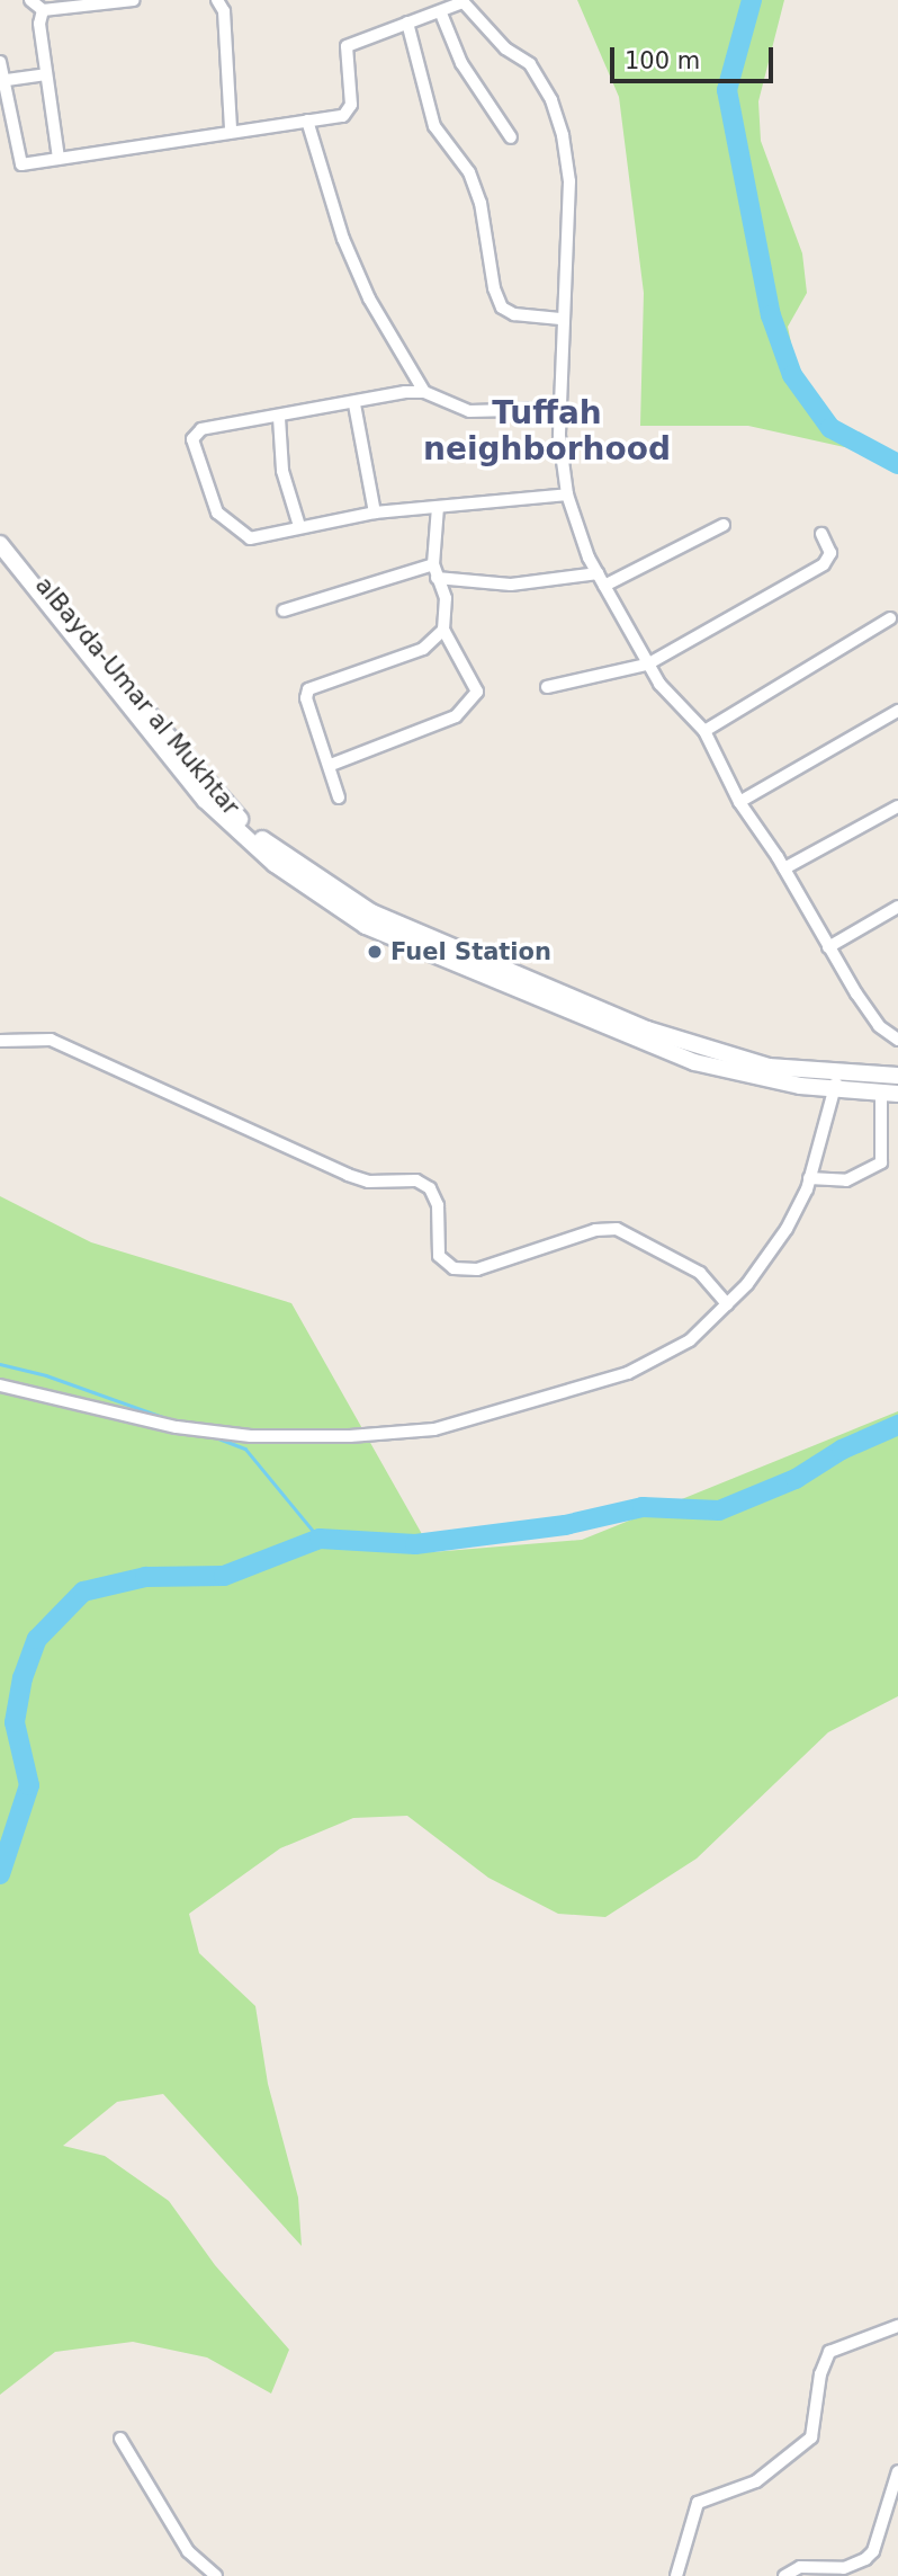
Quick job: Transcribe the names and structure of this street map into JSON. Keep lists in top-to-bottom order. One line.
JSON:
{"streets":{"main road":["alBayda-Umar al Mukhtar"]},"districts":["Tuffah neighborhood"],"places":["Fuel Station"],"scale_bar":"100 m"}
